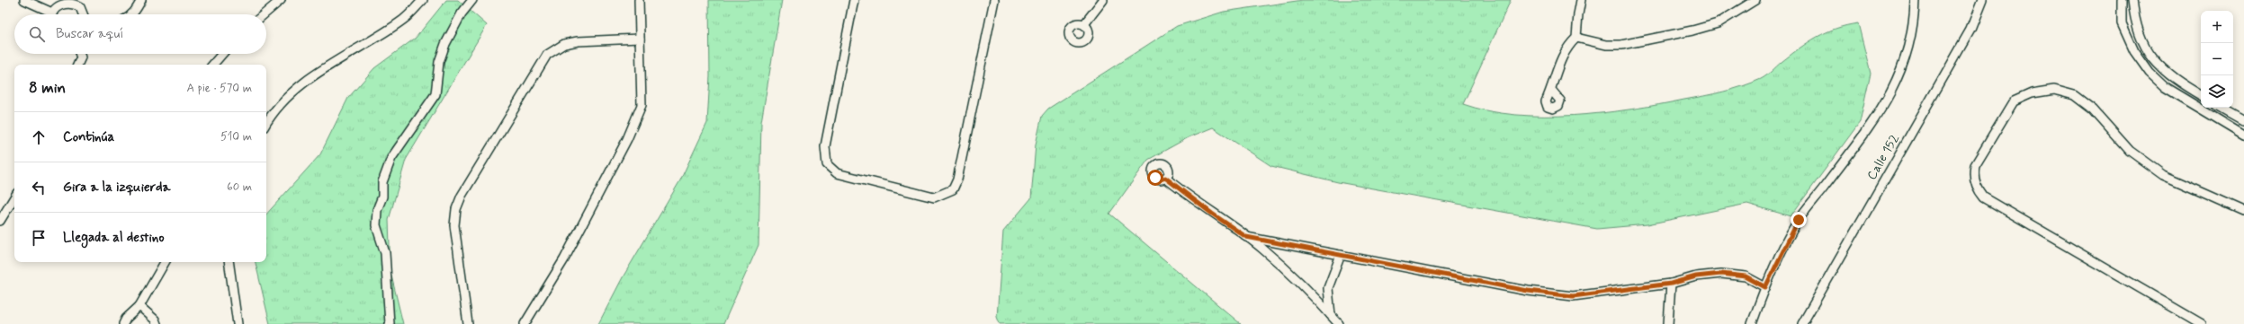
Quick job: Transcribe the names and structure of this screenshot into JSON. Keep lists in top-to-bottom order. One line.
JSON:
{"streets":{"street":["Calle 152"]},"page":{"map_buttons":["+","−"],"search":"Buscar aquí","heading":["8 min","A pie · 570 m"],"list":[["Continúa","510 m"],["Gira a la izquierda","60 m"],"Llegada al destino"]}}
